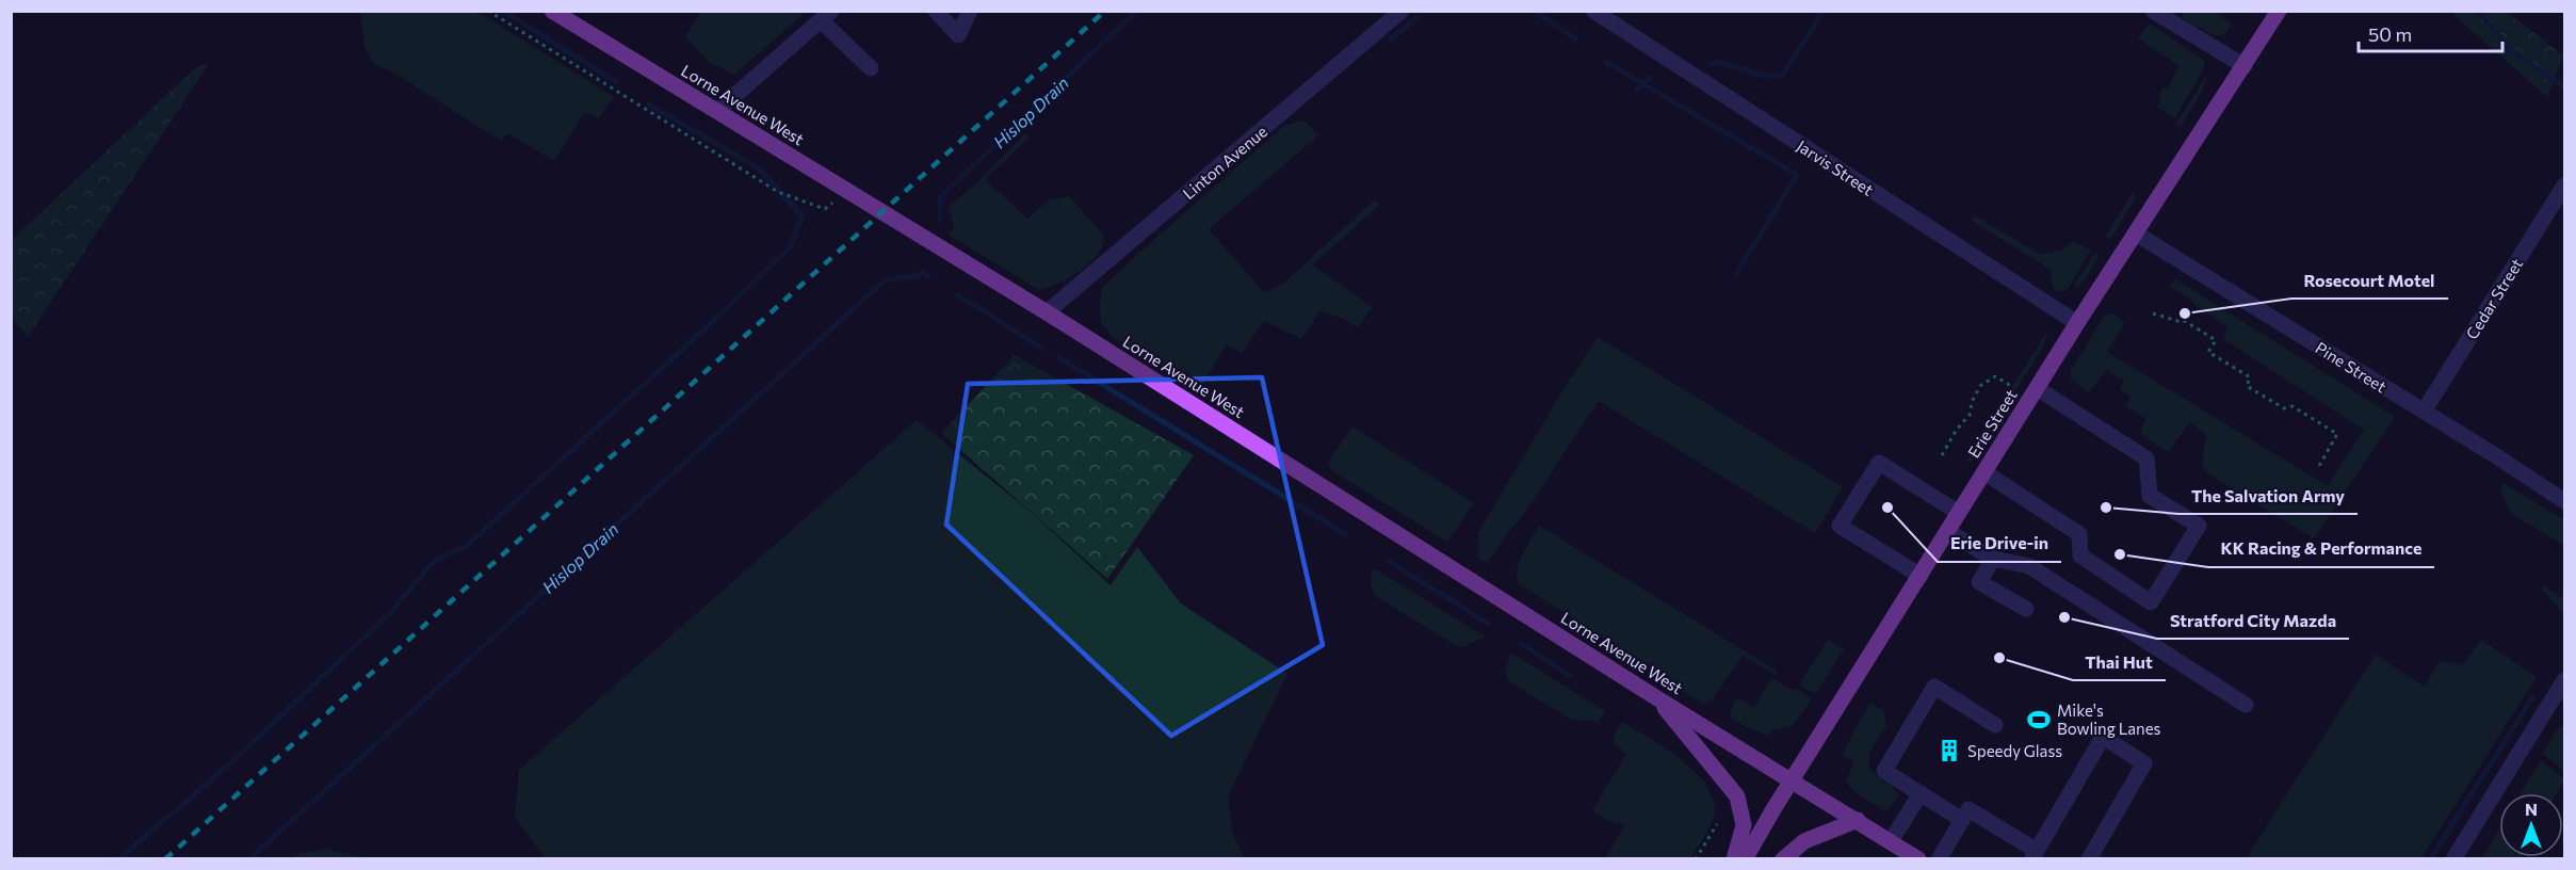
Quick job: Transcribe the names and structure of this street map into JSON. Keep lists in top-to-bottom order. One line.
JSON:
{"streets":{"main road":["Lorne Avenue West","Erie Street"],"street":["Linton Avenue","Jarvis Street","Cedar Street","Pine Street"]},"crossings":[["Lorne Avenue West","Linton Avenue"],["Lorne Avenue West","Erie Street"],["Jarvis Street","Erie Street"],["Cedar Street","Pine Street"],["Pine Street","Erie Street"]],"water":["Hislop Drain"],"places":{"other":["Rosecourt Motel","Erie Drive-in","The Salvation Army","KK Racing & Performance","Stratford City Mazda","Thai Hut"],"sports":["Mike's Bowling Lanes"],"building":["Speedy Glass"]},"scale_bar":"50 m","north":"top"}
